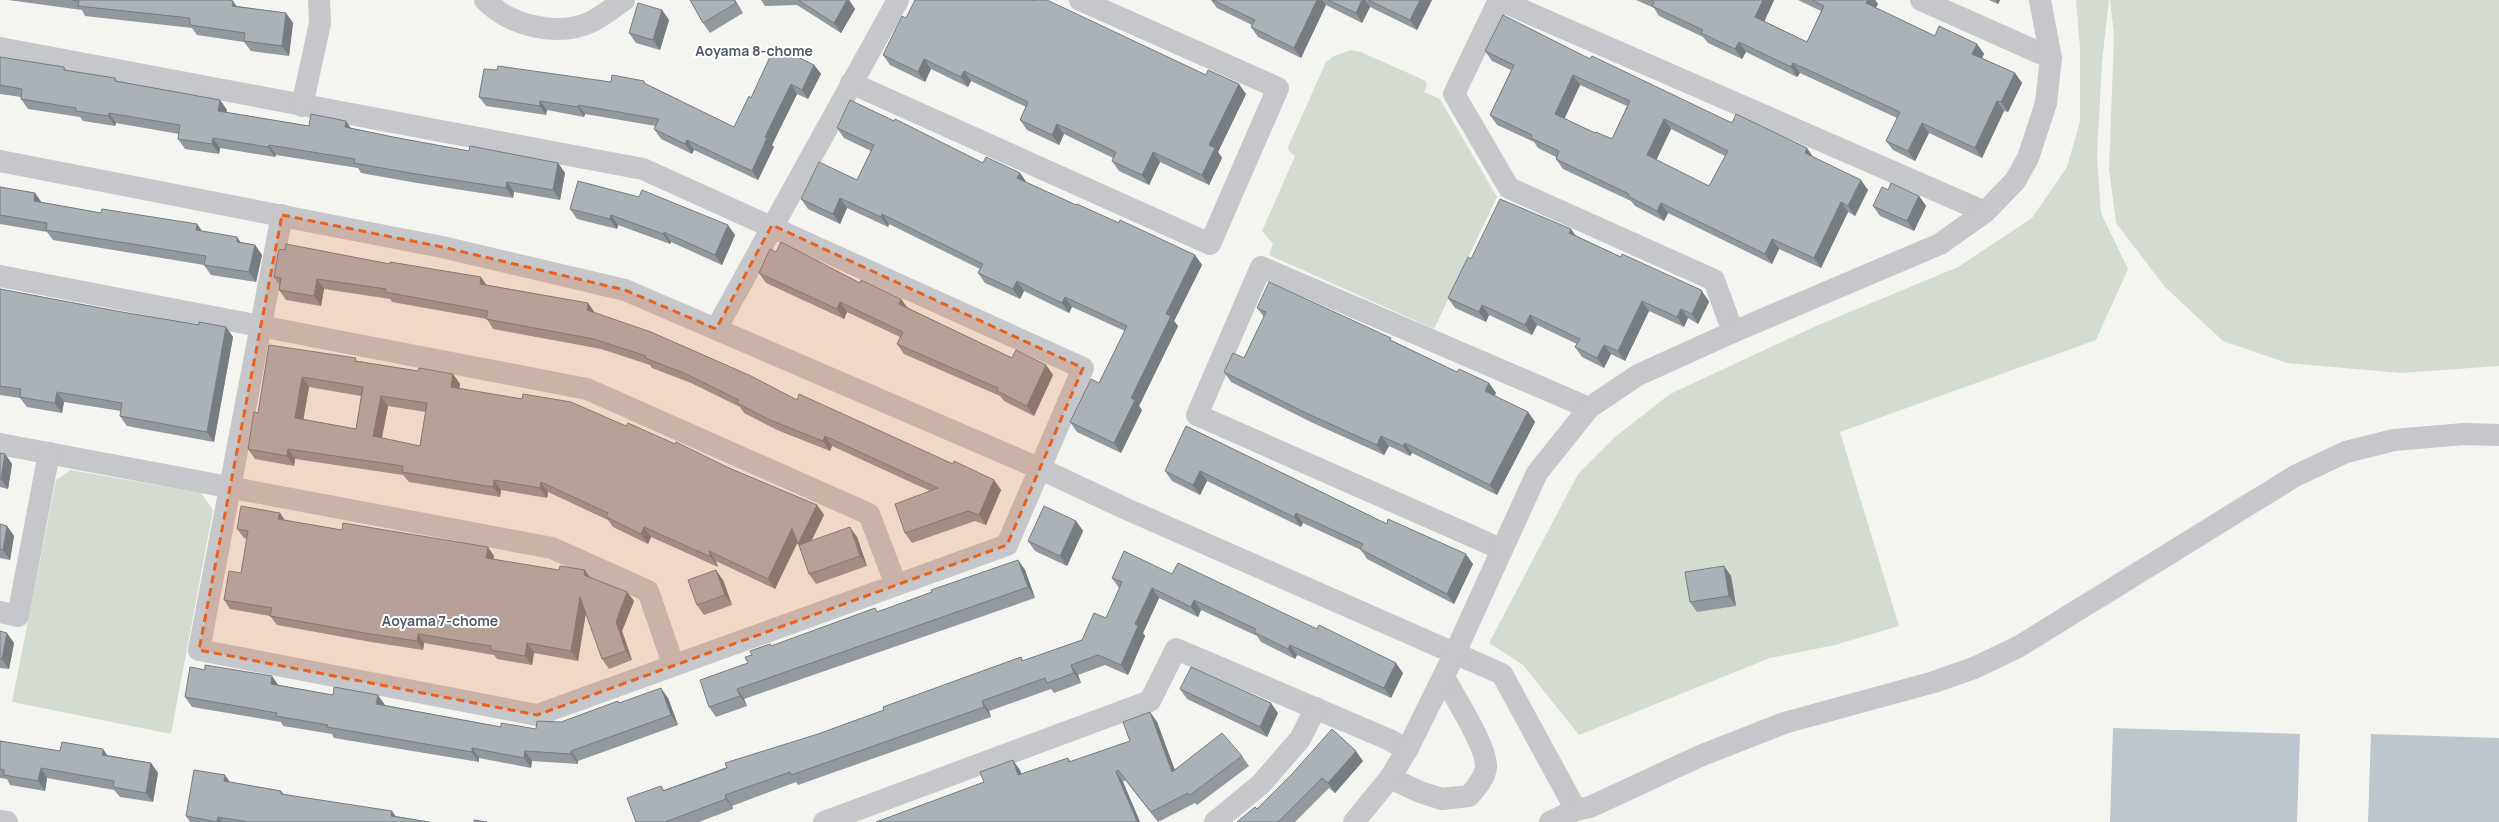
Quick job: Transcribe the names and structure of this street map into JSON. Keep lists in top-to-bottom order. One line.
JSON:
{"districts":["Aoyama 8-chome","Aoyama 7-chome"]}
